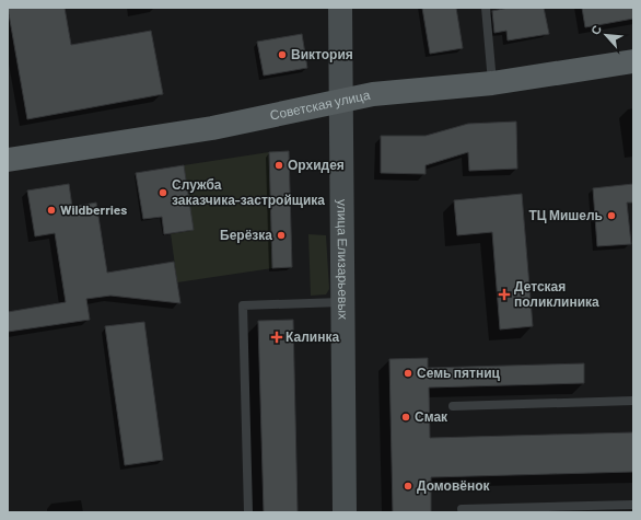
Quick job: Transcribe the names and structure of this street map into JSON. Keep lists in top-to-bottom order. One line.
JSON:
{"streets":{"main road":["Советская улица"],"street":["улица Елизарьевых"]},"crossings":[["Советская улица","улица Елизарьевых"]],"places":{"other":["Виктория","Орхидея","Служба заказчика-застройщика","Wildberries","ТЦ Мишель","Берёзка","Семь пятниц","Смак","Домовёнок"],"health":["Детская поликлиника","Калинка"]},"north":"top left"}
